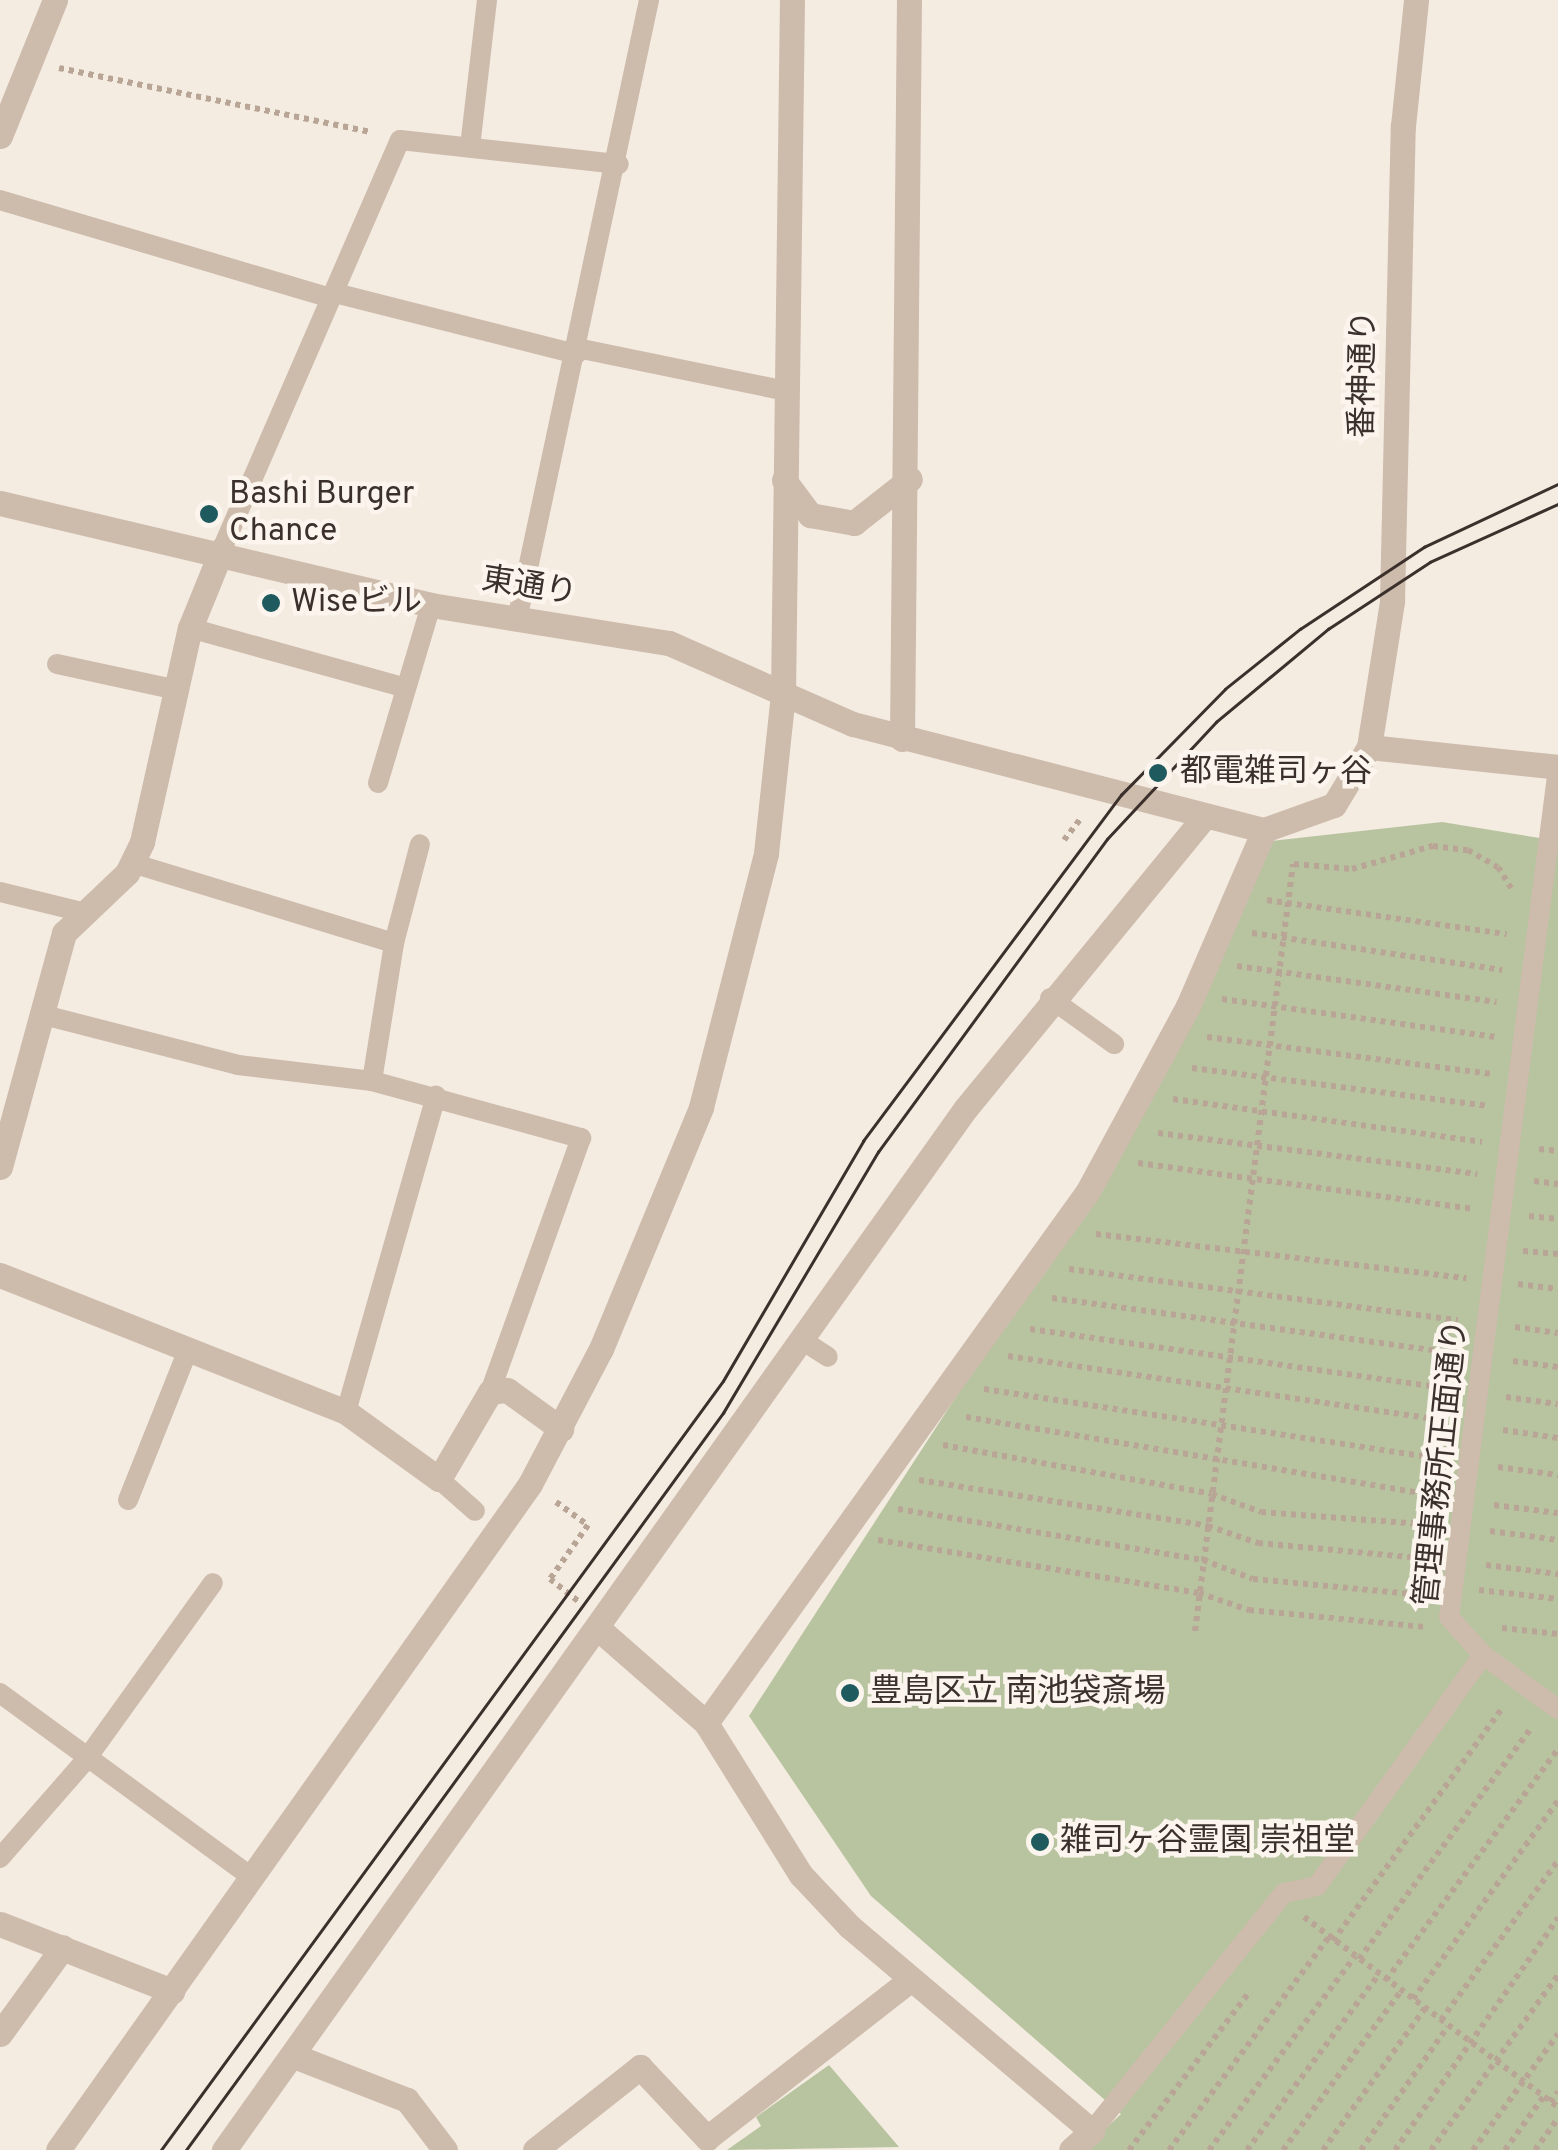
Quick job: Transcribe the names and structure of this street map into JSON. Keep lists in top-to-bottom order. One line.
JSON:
{"streets":{"street":["番神通り","東通り"],"lane":["管理事務所正面通り"]},"places":["Bashi Burger Chance","Wiseビル","都電雑司ヶ谷","豊島区立 南池袋斎場","雑司ヶ谷霊園 崇祖堂"]}
